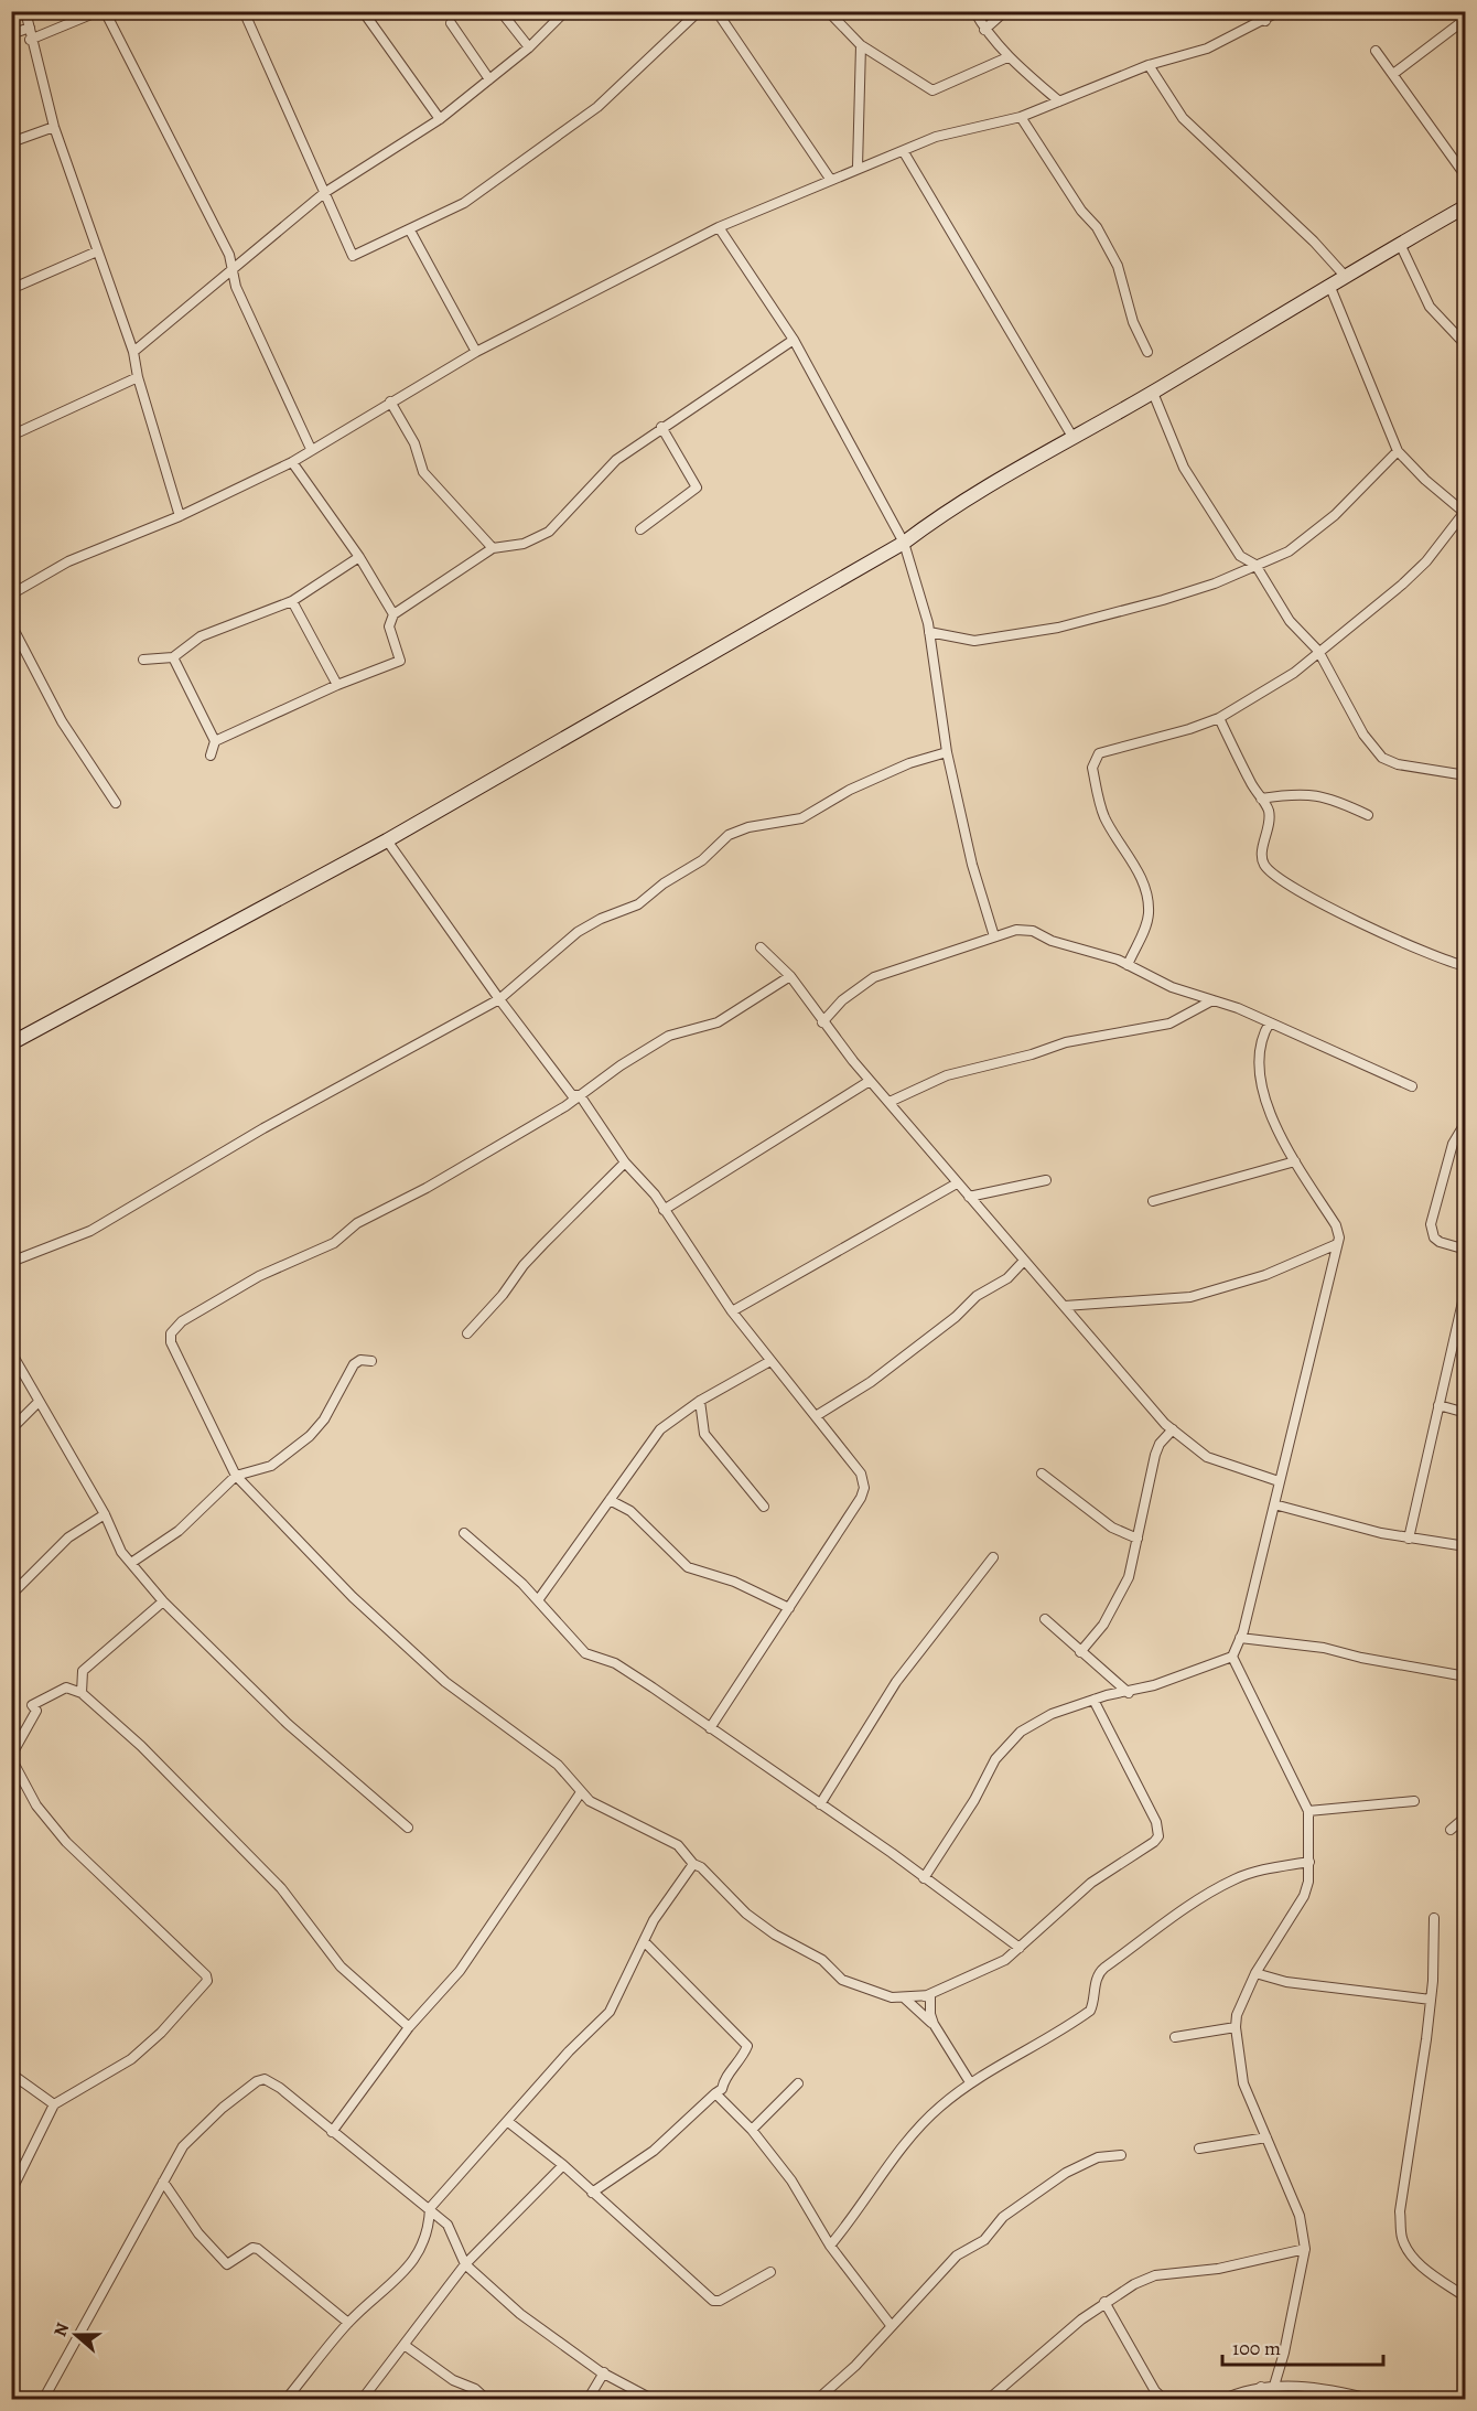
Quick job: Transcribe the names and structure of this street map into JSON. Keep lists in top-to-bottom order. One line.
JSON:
{"scale_bar":"100 m","north":"left"}
